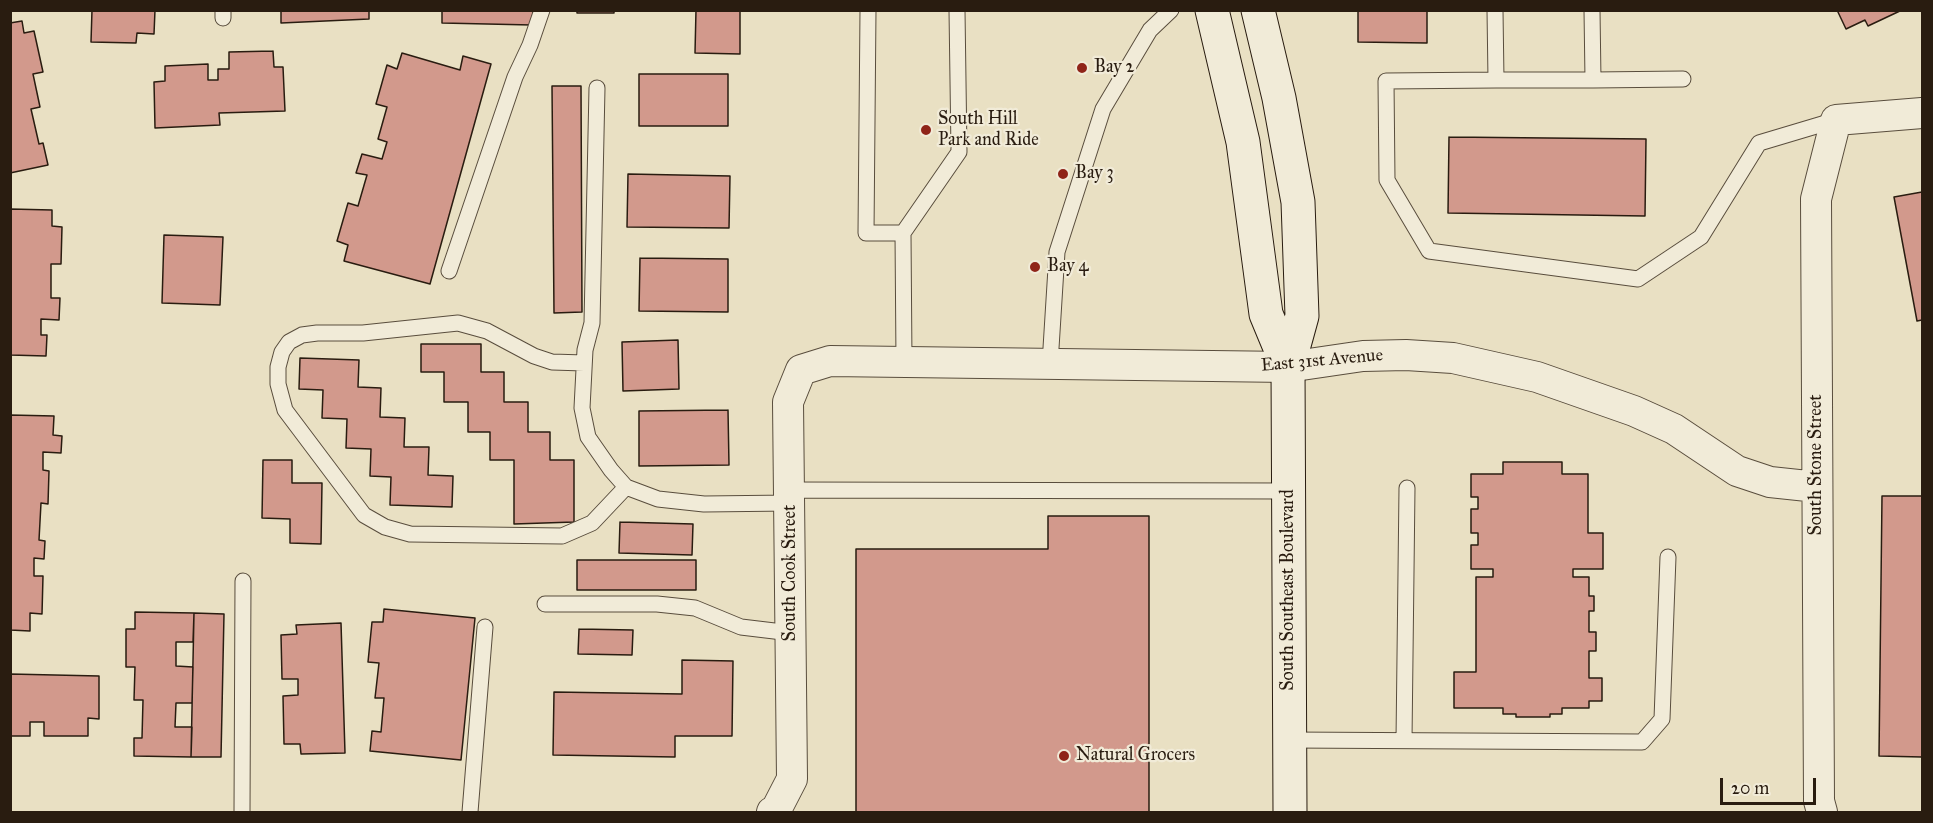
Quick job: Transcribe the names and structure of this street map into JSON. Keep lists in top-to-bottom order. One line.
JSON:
{"streets":{"main road":["South Southeast Boulevard"],"street":["East 31st Avenue","South Stone Street","South Cook Street"]},"crossings":[["East 31st Avenue","South Stone Street"],["East 31st Avenue","South Cook Street"],["East 31st Avenue","South Southeast Boulevard"]],"places":["Bay 2","South Hill Park and Ride","Bay 3","Bay 4","Natural Grocers"],"scale_bar":"20 m"}
